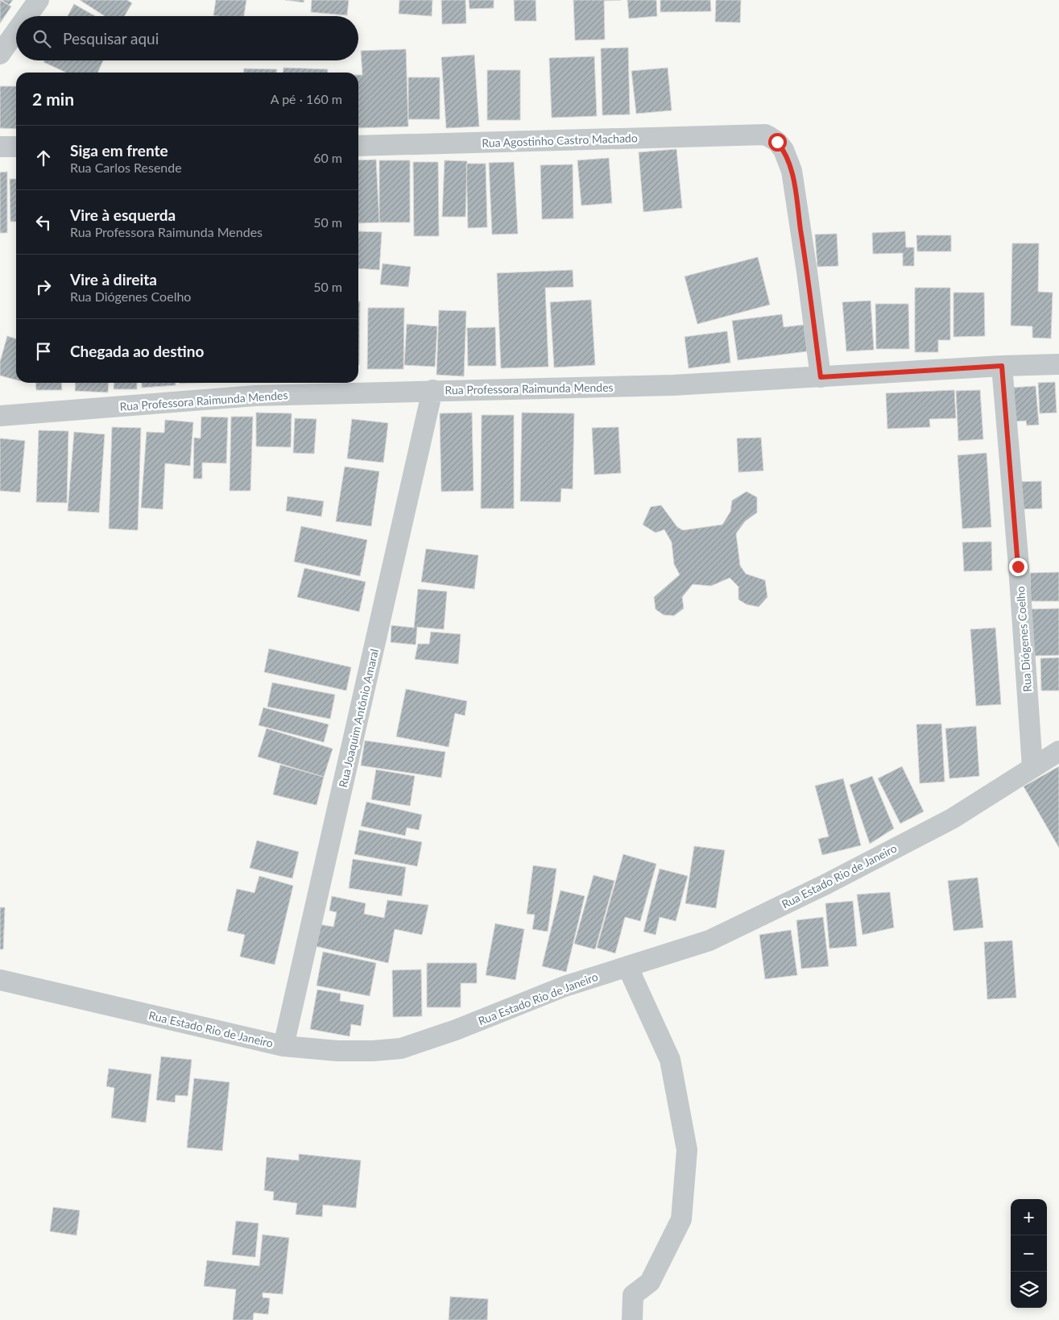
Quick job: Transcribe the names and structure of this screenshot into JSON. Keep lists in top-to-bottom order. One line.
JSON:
{"streets":{"street":["Rua Agostinho Castro Machado","Rua Professora Raimunda Mendes","Rua Diógenes Coelho","Rua Joaquim Antônio Amaral","Rua Estado Rio de Janeiro"]},"crossings":[["Rua Agostinho Castro Machado","Rua Professora Raimunda Mendes"],["Rua Professora Raimunda Mendes","Rua Diógenes Coelho"],["Rua Professora Raimunda Mendes","Rua Joaquim Antônio Amaral"],["Rua Diógenes Coelho","Rua Estado Rio de Janeiro"],["Rua Joaquim Antônio Amaral","Rua Estado Rio de Janeiro"]],"page":{"search":"Pesquisar aqui","heading":["2 min","A pé · 160 m"],"list":[["Siga em frente","Rua Carlos Resende","60 m"],["Vire à esquerda","Rua Professora Raimunda Mendes","50 m"],["Vire à direita","Rua Diógenes Coelho","50 m"],"Chegada ao destino"],"map_buttons":["+","−"]}}
